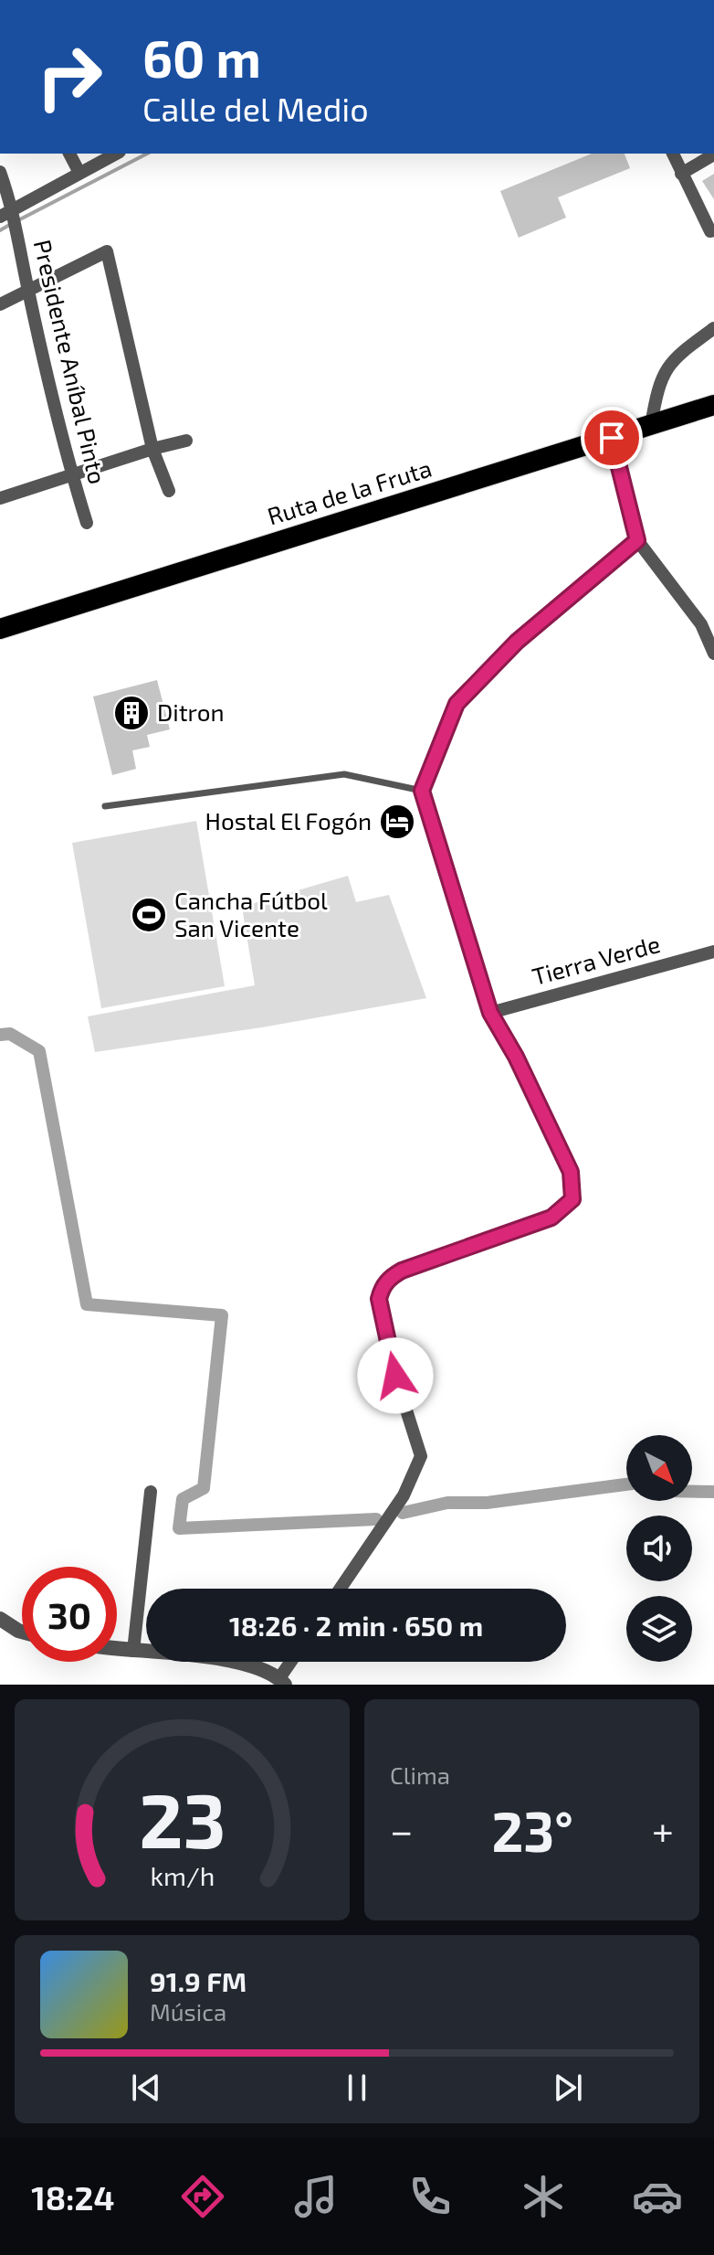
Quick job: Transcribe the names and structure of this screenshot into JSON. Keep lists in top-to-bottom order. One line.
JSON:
{"streets":{"highway":["Ruta de la Fruta"],"street":["Presidente Aníbal Pinto","Tierra Verde"]},"places":{"building":["Ditron"],"hotel":["Hostal El Fogón"],"sports":["Cancha Fútbol San Vicente"]},"north":"bottom right","page":{"turn":["60 m","Calle del Medio"],"limit":"30","trip":"18:26 · 2 min · 650 m","tile":"Clima","heat":["−","23°","+"],"song":["91.9 FM","Música"],"tabs":"18:24","gauge":["23","km/h"]}}
